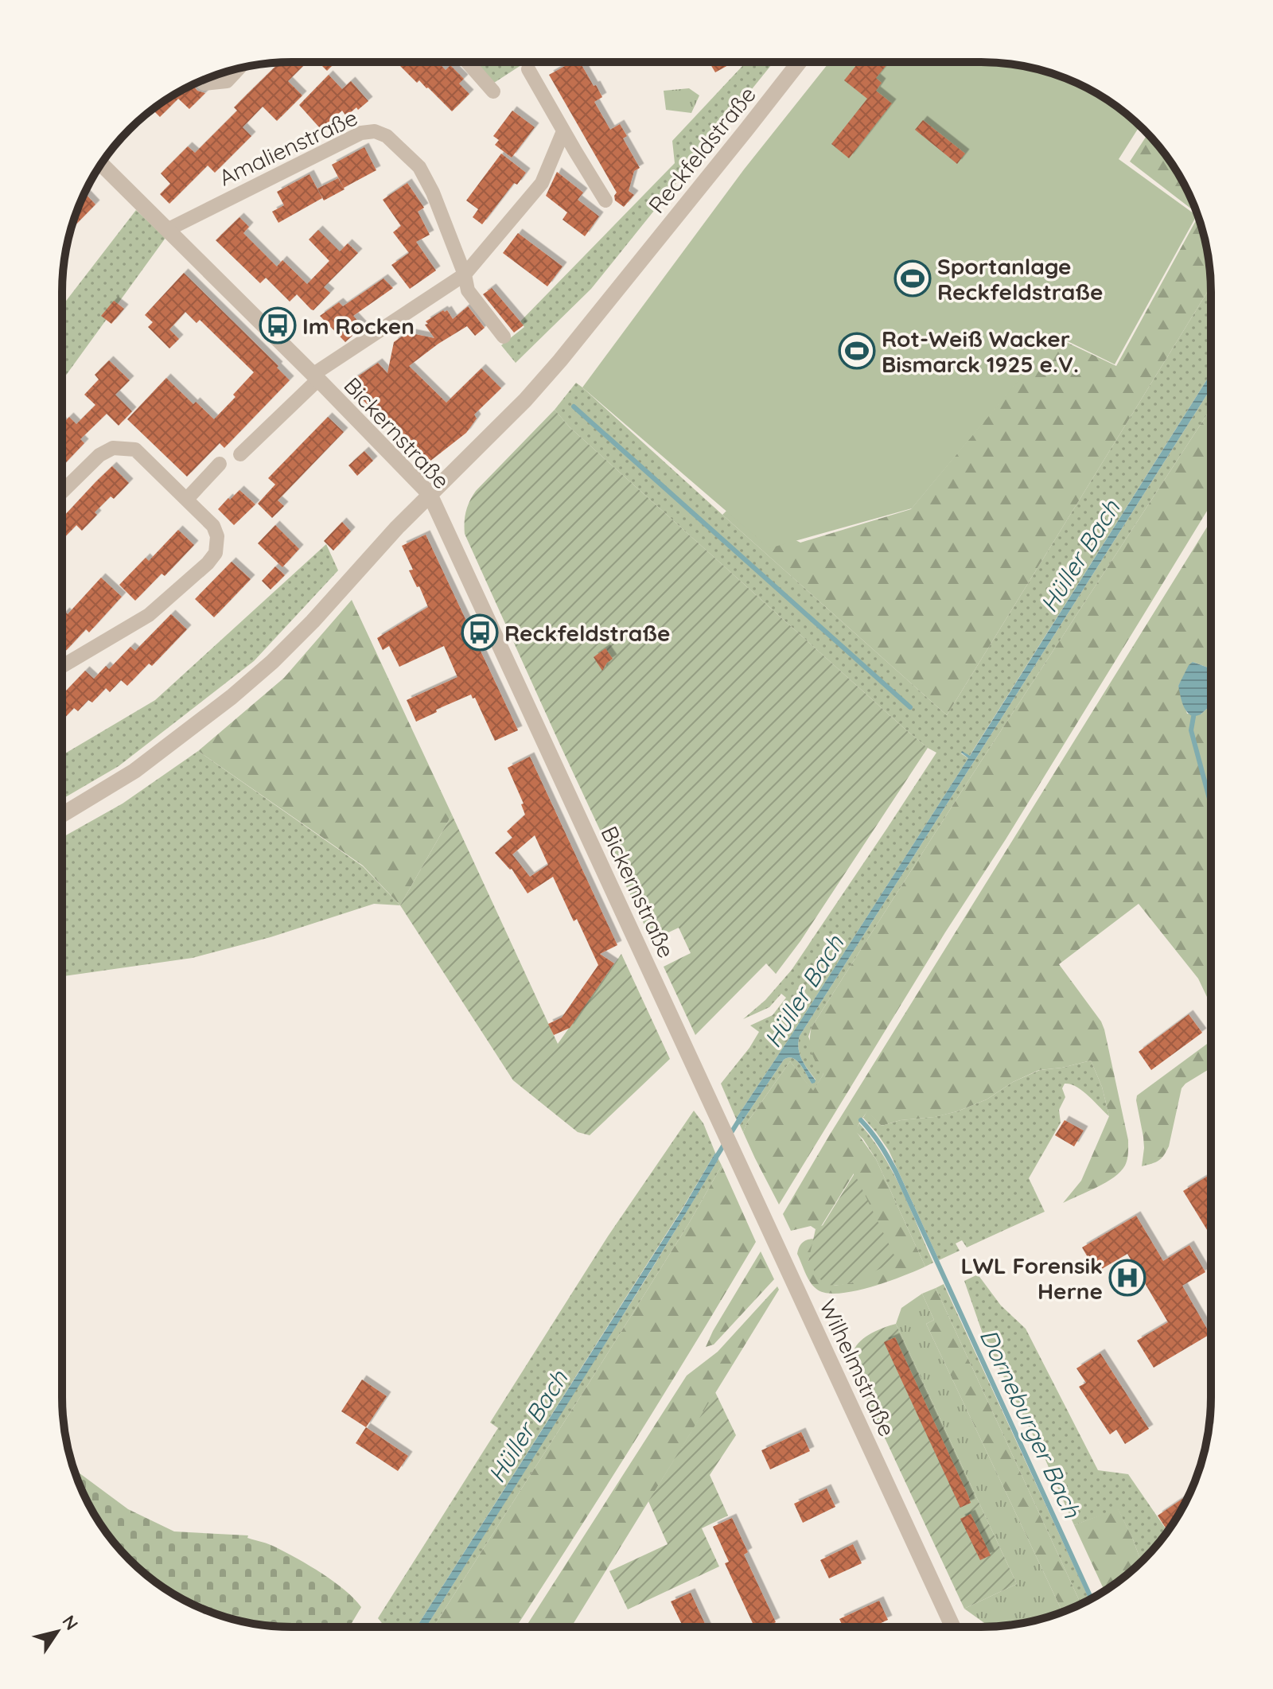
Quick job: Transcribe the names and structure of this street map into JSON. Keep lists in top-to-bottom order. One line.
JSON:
{"streets":{"street":["Amalienstraße","Reckfeldstraße","Bickernstraße","Wilhelmstraße"]},"crossings":[["Amalienstraße","Bickernstraße"],["Reckfeldstraße","Bickernstraße"],["Bickernstraße","Wilhelmstraße"]],"water":["Hüller Bach","Dorneburger Bach"],"places":{"sports":["Sportanlage Reckfeldstraße","Rot-Weiß Wacker Bismarck 1925 e.V."],"bus stop":["Im Rocken","Reckfeldstraße"],"hospital":["LWL Forensik Herne"]},"north":"top right"}
